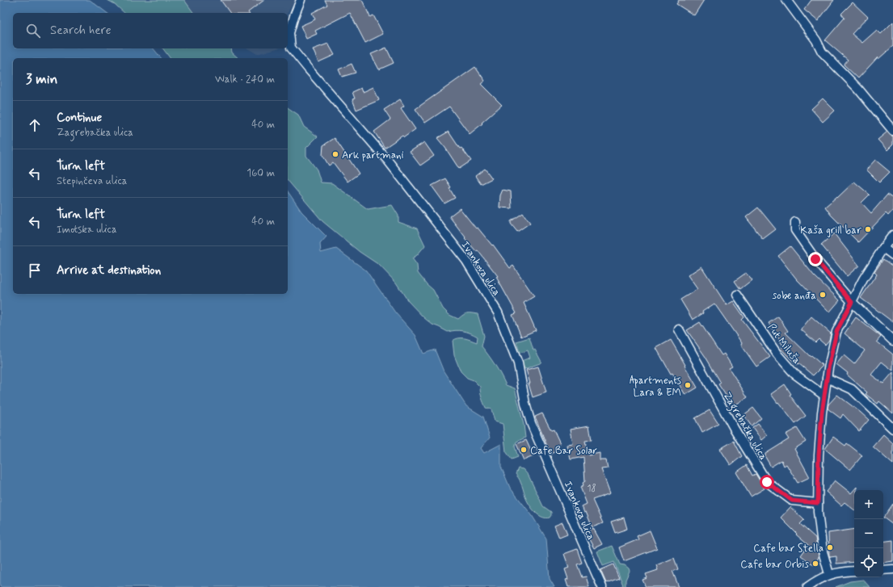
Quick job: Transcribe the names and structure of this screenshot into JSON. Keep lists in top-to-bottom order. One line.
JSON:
{"streets":{"street":["Ivankova ulica","Put Miluša","Zagrebačka ulica"]},"places":["Ark partmani","Kaša grill bar","sobe anđa","Apartments Lara & EM","Cafe Bar Solar","Cafe bar Stella","Cafe bar Orbis"],"house_numbers":["18"],"page":{"search":"Search here","heading":["3 min","Walk · 240 m"],"list":[["Continue","Zagrebačka ulica","40 m"],["Turn left","Stepinčeva ulica","160 m"],["Turn left","Imotska ulica","40 m"],"Arrive at destination"],"map_buttons":["+","−"]}}
